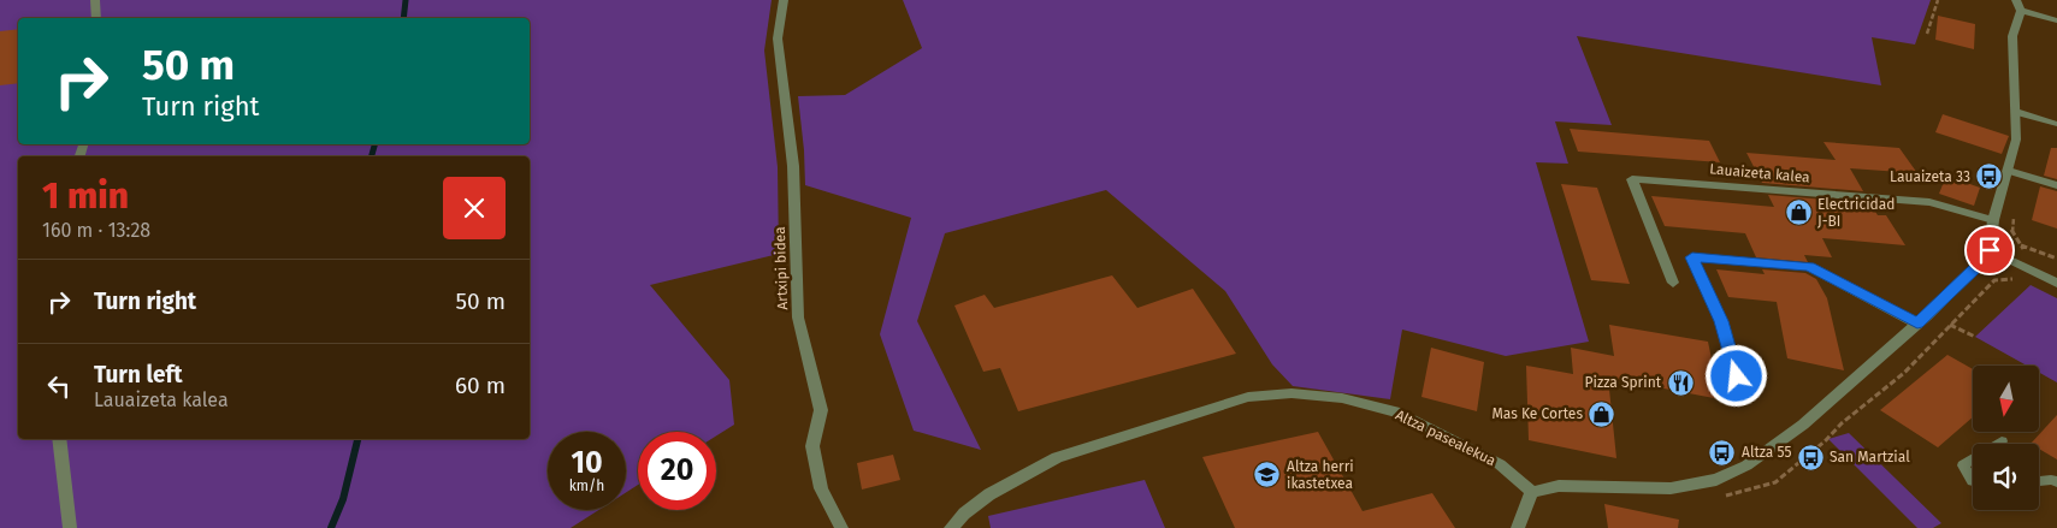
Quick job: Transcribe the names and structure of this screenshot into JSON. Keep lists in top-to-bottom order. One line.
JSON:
{"streets":{"street":["Lauaizeta kalea","Artxipi bidea","Altza pasealekua"]},"places":{"bus stop":["Lauaizeta 33","Altza 55","San Martzial"],"shop":["Electricidad J-BI","Mas Ke Cortes"],"restaurant":["Pizza Sprint"],"school or university":["Altza herri ikastetxea"]},"north":"bottom","page":{"turn":["50 m","Turn right"],"heading":["1 min","160 m · 13:28"],"list":[{"name":"Turn right","value":"50 m"},{"name":"Turn left","note":"Lauaizeta kalea","value":"60 m"}],"speed":"10 km/h","limit":"20"}}
